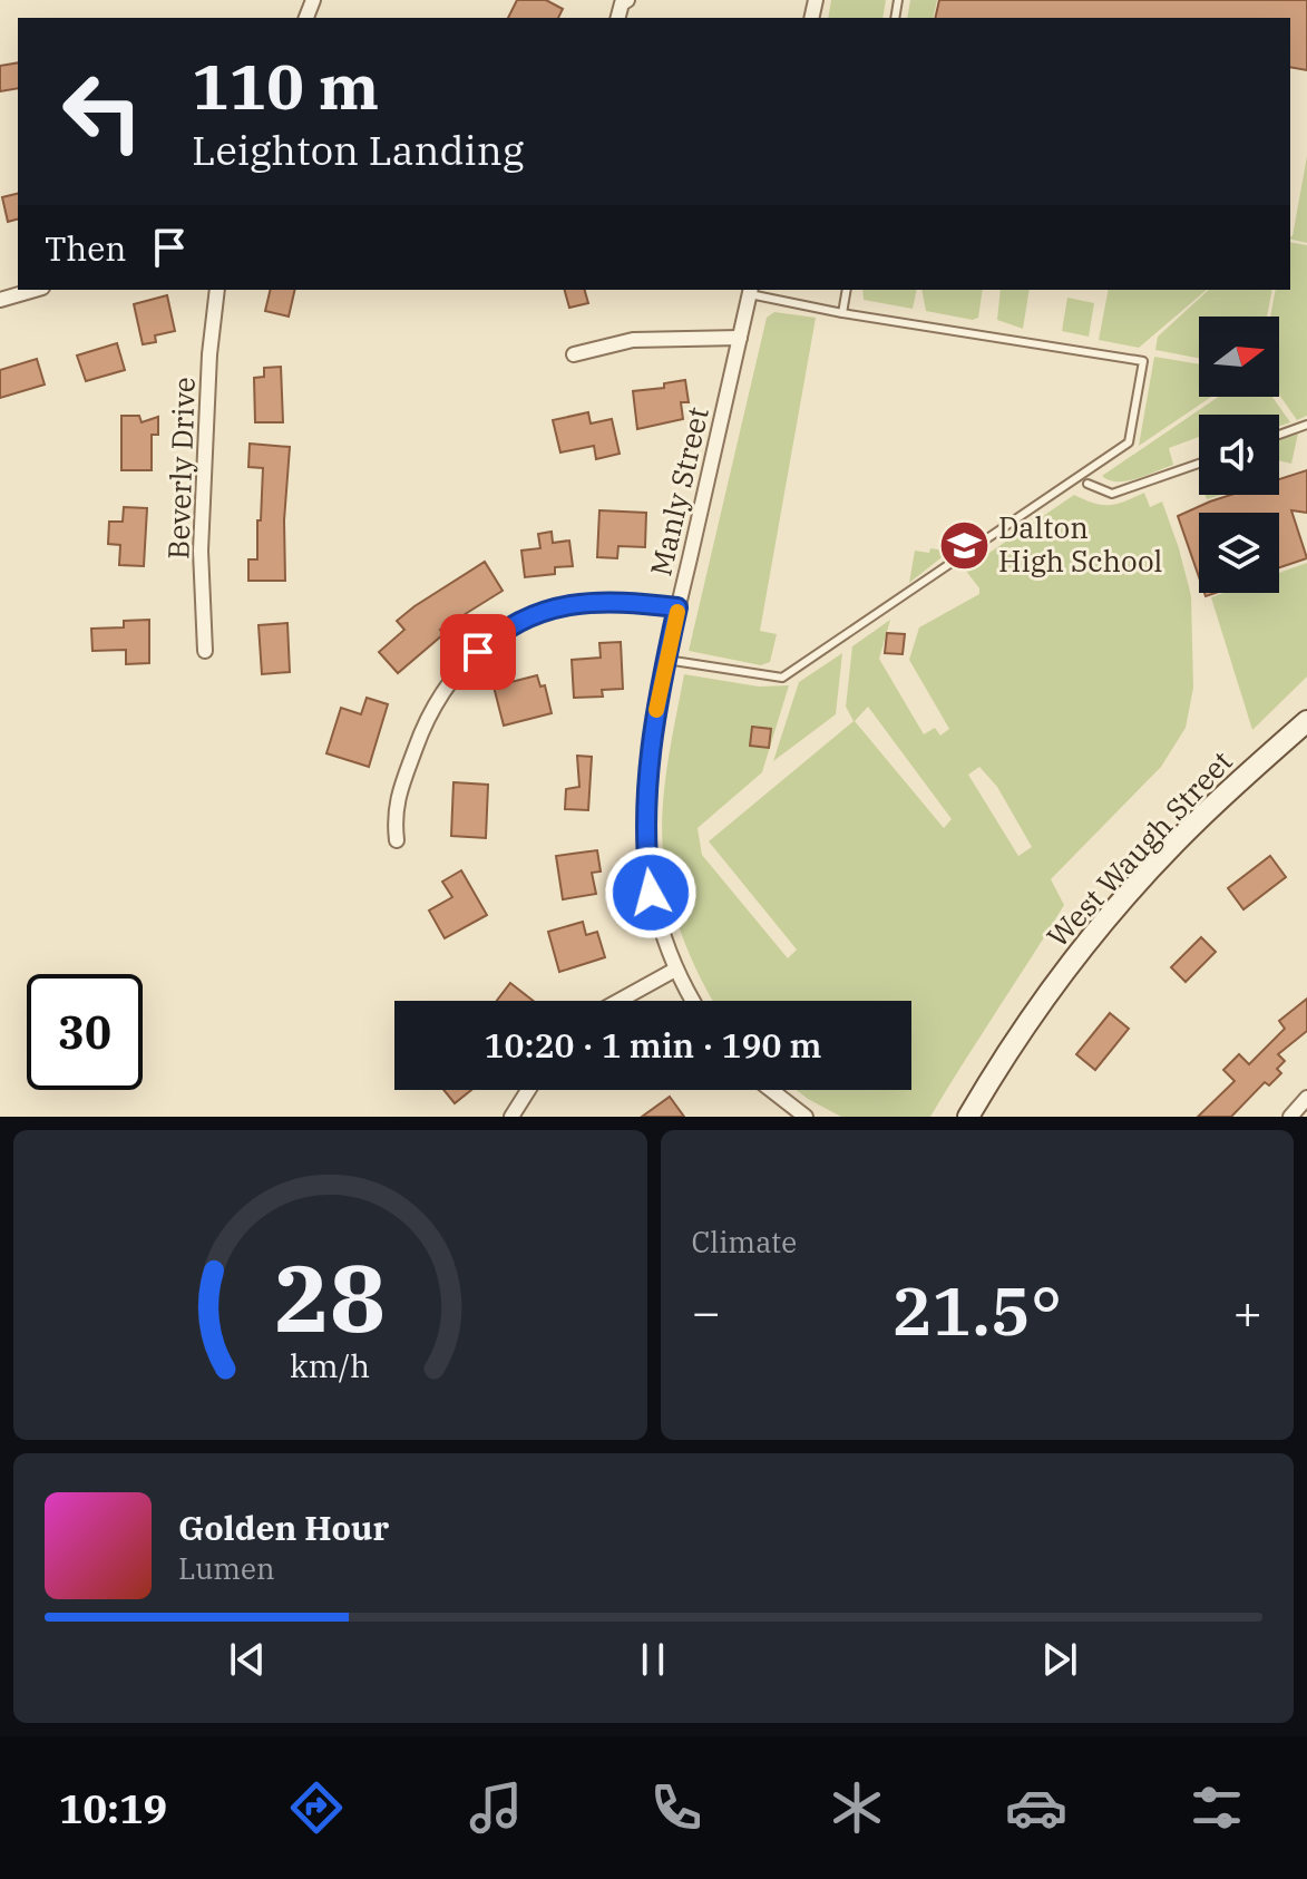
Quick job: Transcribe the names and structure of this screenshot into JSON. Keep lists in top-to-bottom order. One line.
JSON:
{"streets":{"street":["Beverly Drive","Manly Street","West Waugh Street"]},"places":{"school or university":["Dalton High School"]},"north":"right","page":{"turn":["110 m","Leighton Landing"],"then":"Then","limit":"30","trip":"10:20 · 1 min · 190 m","tile":"Climate","heat":["−","21.5°","+"],"song":["Golden Hour","Lumen"],"tabs":"10:19","gauge":["28","km/h"]}}
